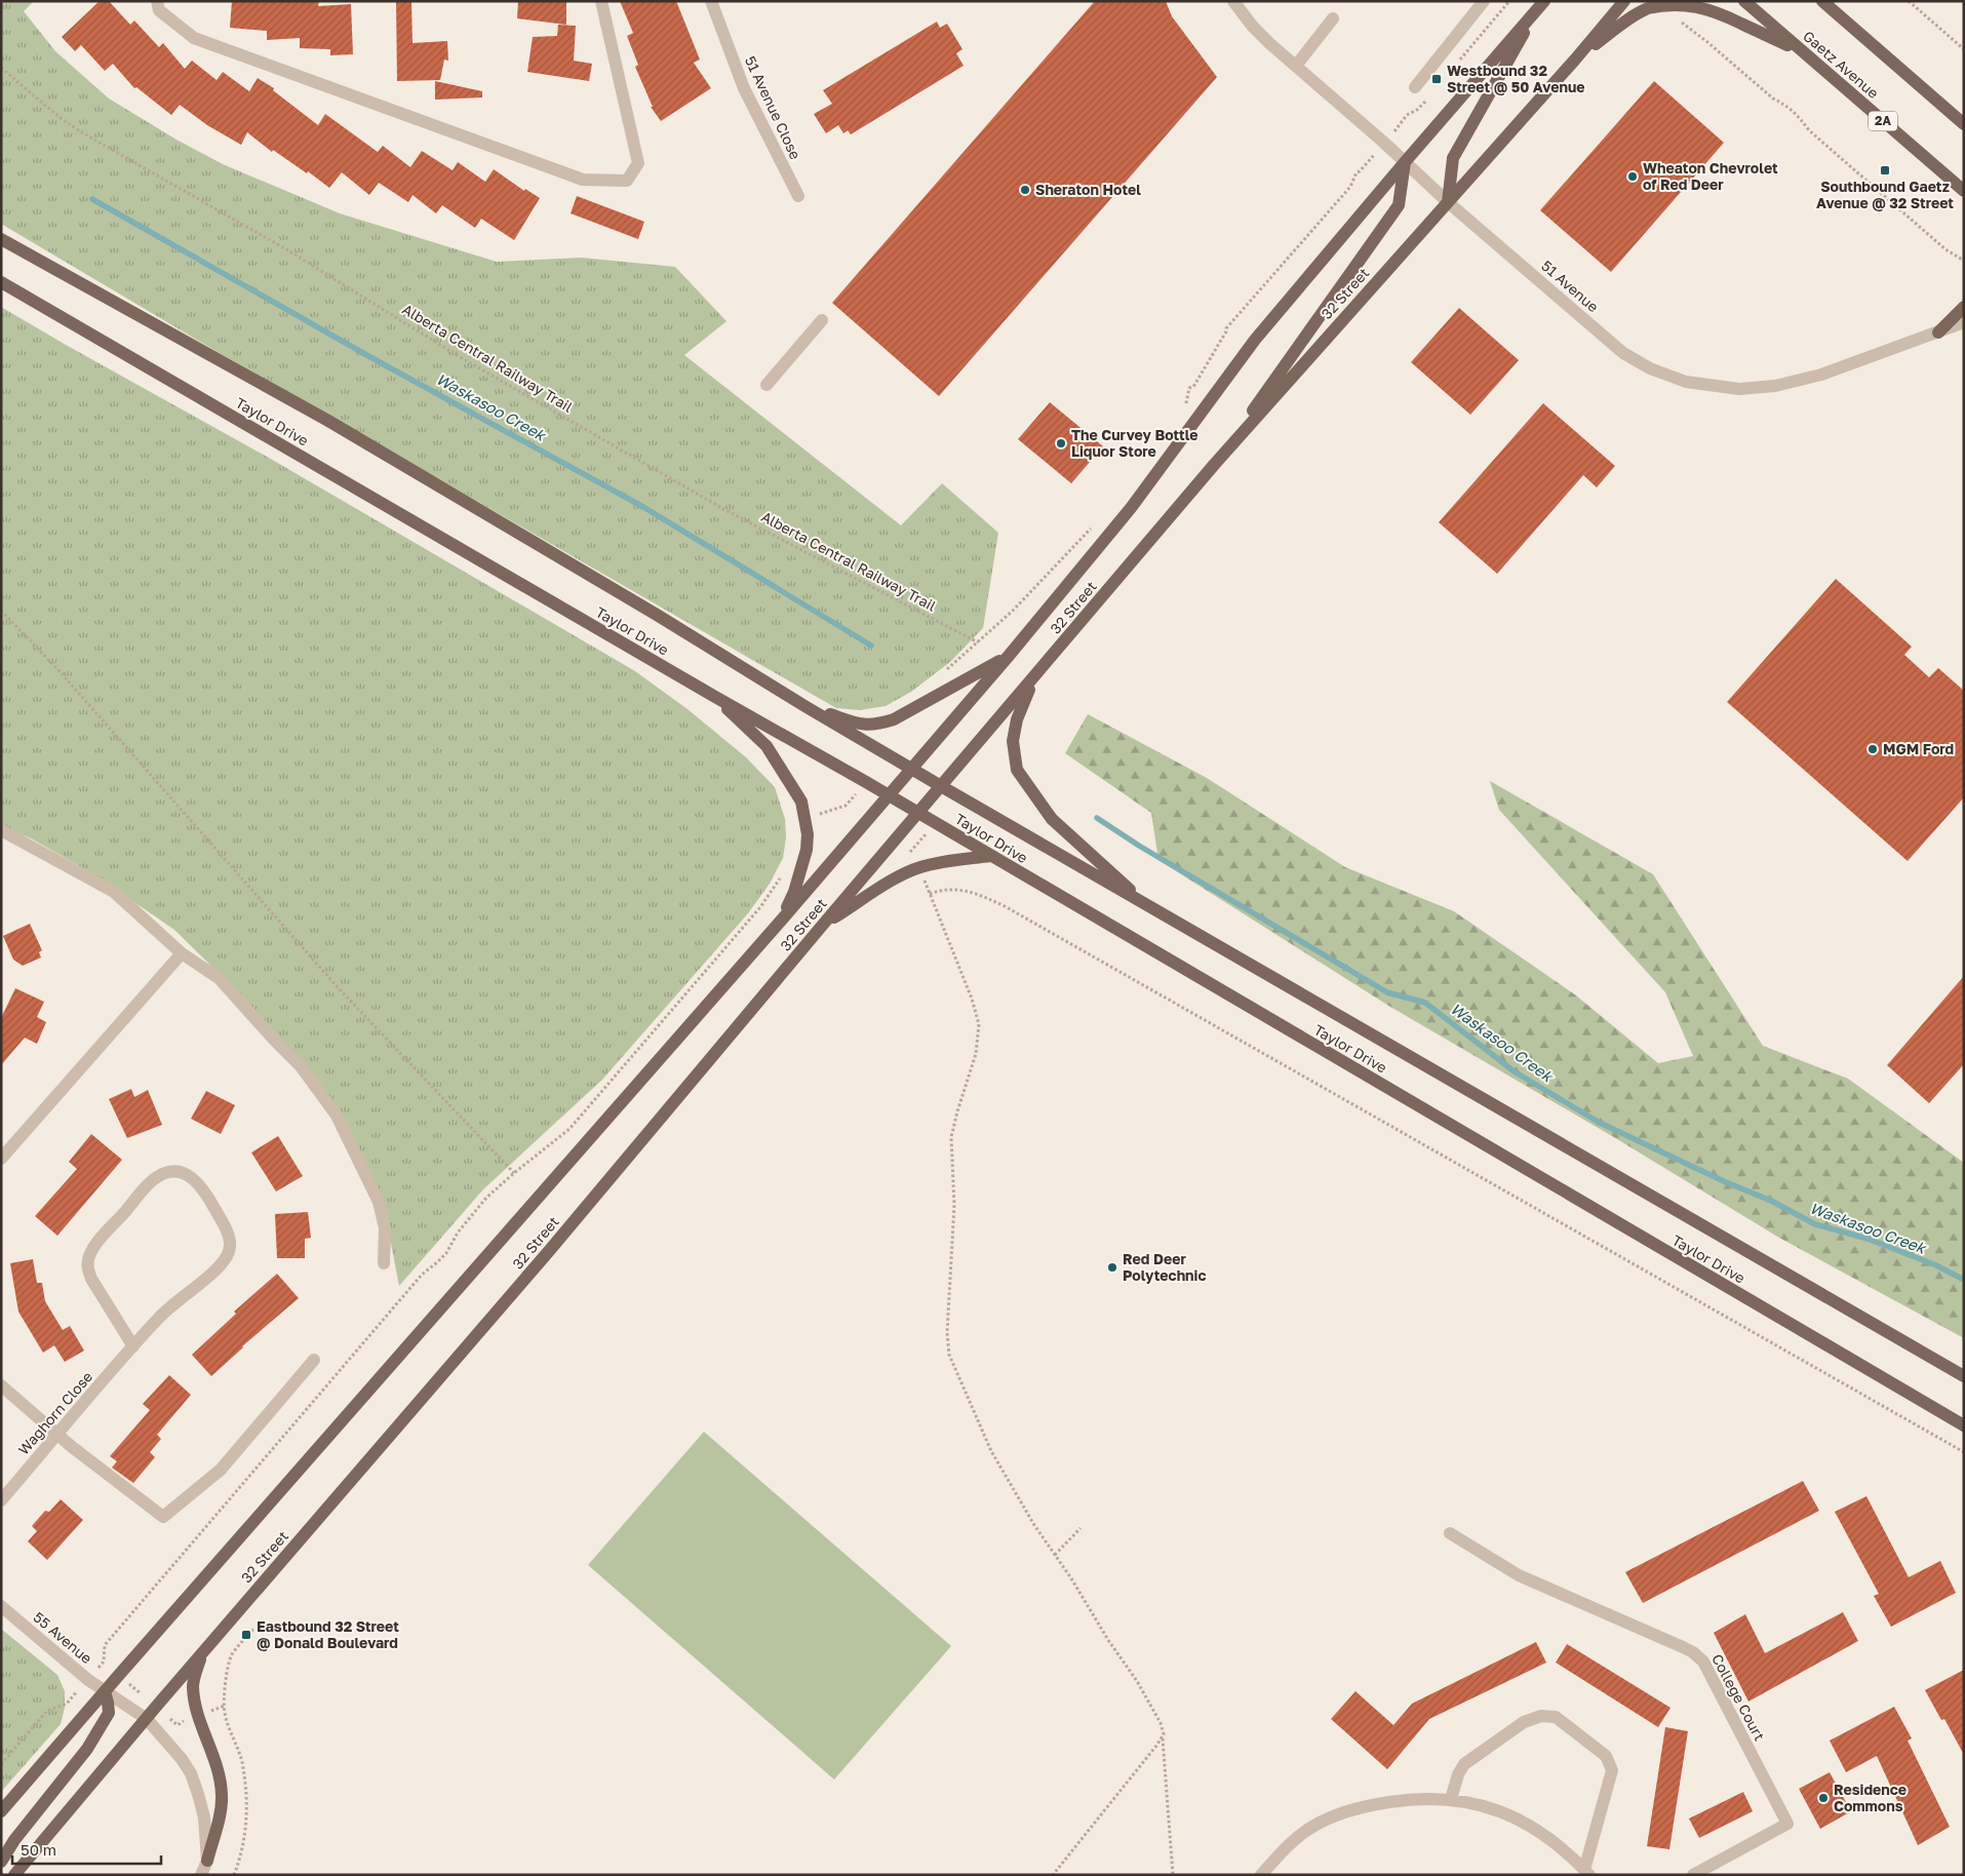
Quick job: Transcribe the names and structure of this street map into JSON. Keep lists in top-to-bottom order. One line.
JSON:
{"streets":{"main road":["Gaetz Avenue","2A","32 Street","Taylor Drive"],"street":["51 Avenue Close","51 Avenue","Waghorn Close","55 Avenue","College Court"],"path":["Alberta Central Railway Trail"]},"crossings":[["51 Avenue","32 Street"],["32 Street","Taylor Drive"],["32 Street","55 Avenue"]],"water":["Waskasoo Creek"],"places":{"transit":["Westbound 32 Street @ 50 Avenue","Southbound Gaetz Avenue @ 32 Street","Eastbound 32 Street @ Donald Boulevard"],"other":["Wheaton Chevrolet of Red Deer","Sheraton Hotel","The Curvey Bottle Liquor Store","MGM Ford","Red Deer Polytechnic","Residence Commons"]},"scale_bar":"50 m"}
